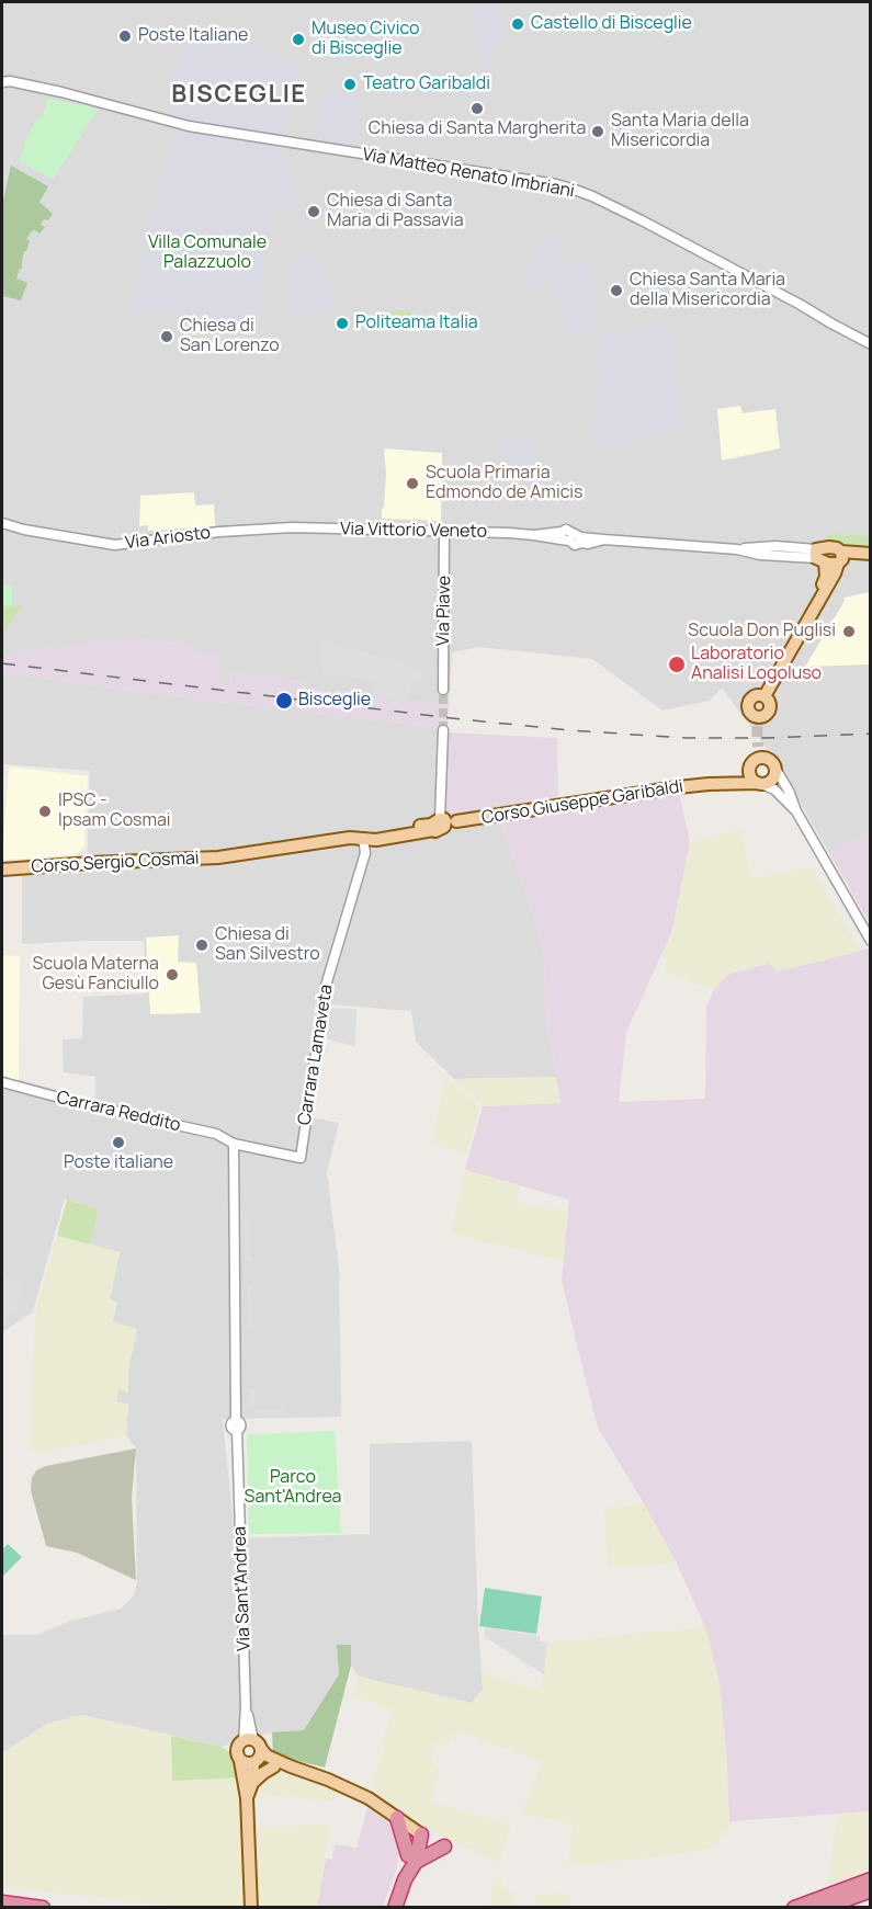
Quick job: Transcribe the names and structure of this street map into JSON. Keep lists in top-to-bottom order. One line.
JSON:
{"streets":{"main road":["Corso Giuseppe Garibaldi","Corso Sergio Cosmai","Via Sant'Andrea"],"street":["Via Matteo Renato Imbriani","Via Vittorio Veneto","Via Ariosto","Via Piave","Carrara Lamaveta","Carrara Reddito"]},"crossings":[["Via Vittorio Veneto","Via Ariosto"],["Via Vittorio Veneto","Via Piave"],["Corso Giuseppe Garibaldi","Corso Sergio Cosmai"],["Corso Giuseppe Garibaldi","Carrara Lamaveta"],["Carrara Lamaveta","Carrara Reddito"],["Carrara Reddito","Via Sant'Andrea"]],"districts":["BISCEGLIE"],"parks":["Villa Comunale Palazzuolo","Parco Sant'Andrea"],"places":["Castello di Bisceglie","Poste Italiane","Museo Civico di Bisceglie","Teatro Garibaldi","Chiesa di Santa Margherita","Santa Maria della Misericordia","Chiesa di Santa Maria di Passavia","Chiesa Santa Maria della Misericordia","Politeama Italia","Chiesa di San Lorenzo","Scuola Primaria Edmondo de Amicis","Scuola Don Puglisi","Laboratorio Analisi Logoluso","Bisceglie","IPSC - Ipsam Cosmai","Chiesa di San Silvestro","Scuola Materna Gesù Fanciullo","Poste italiane"]}
